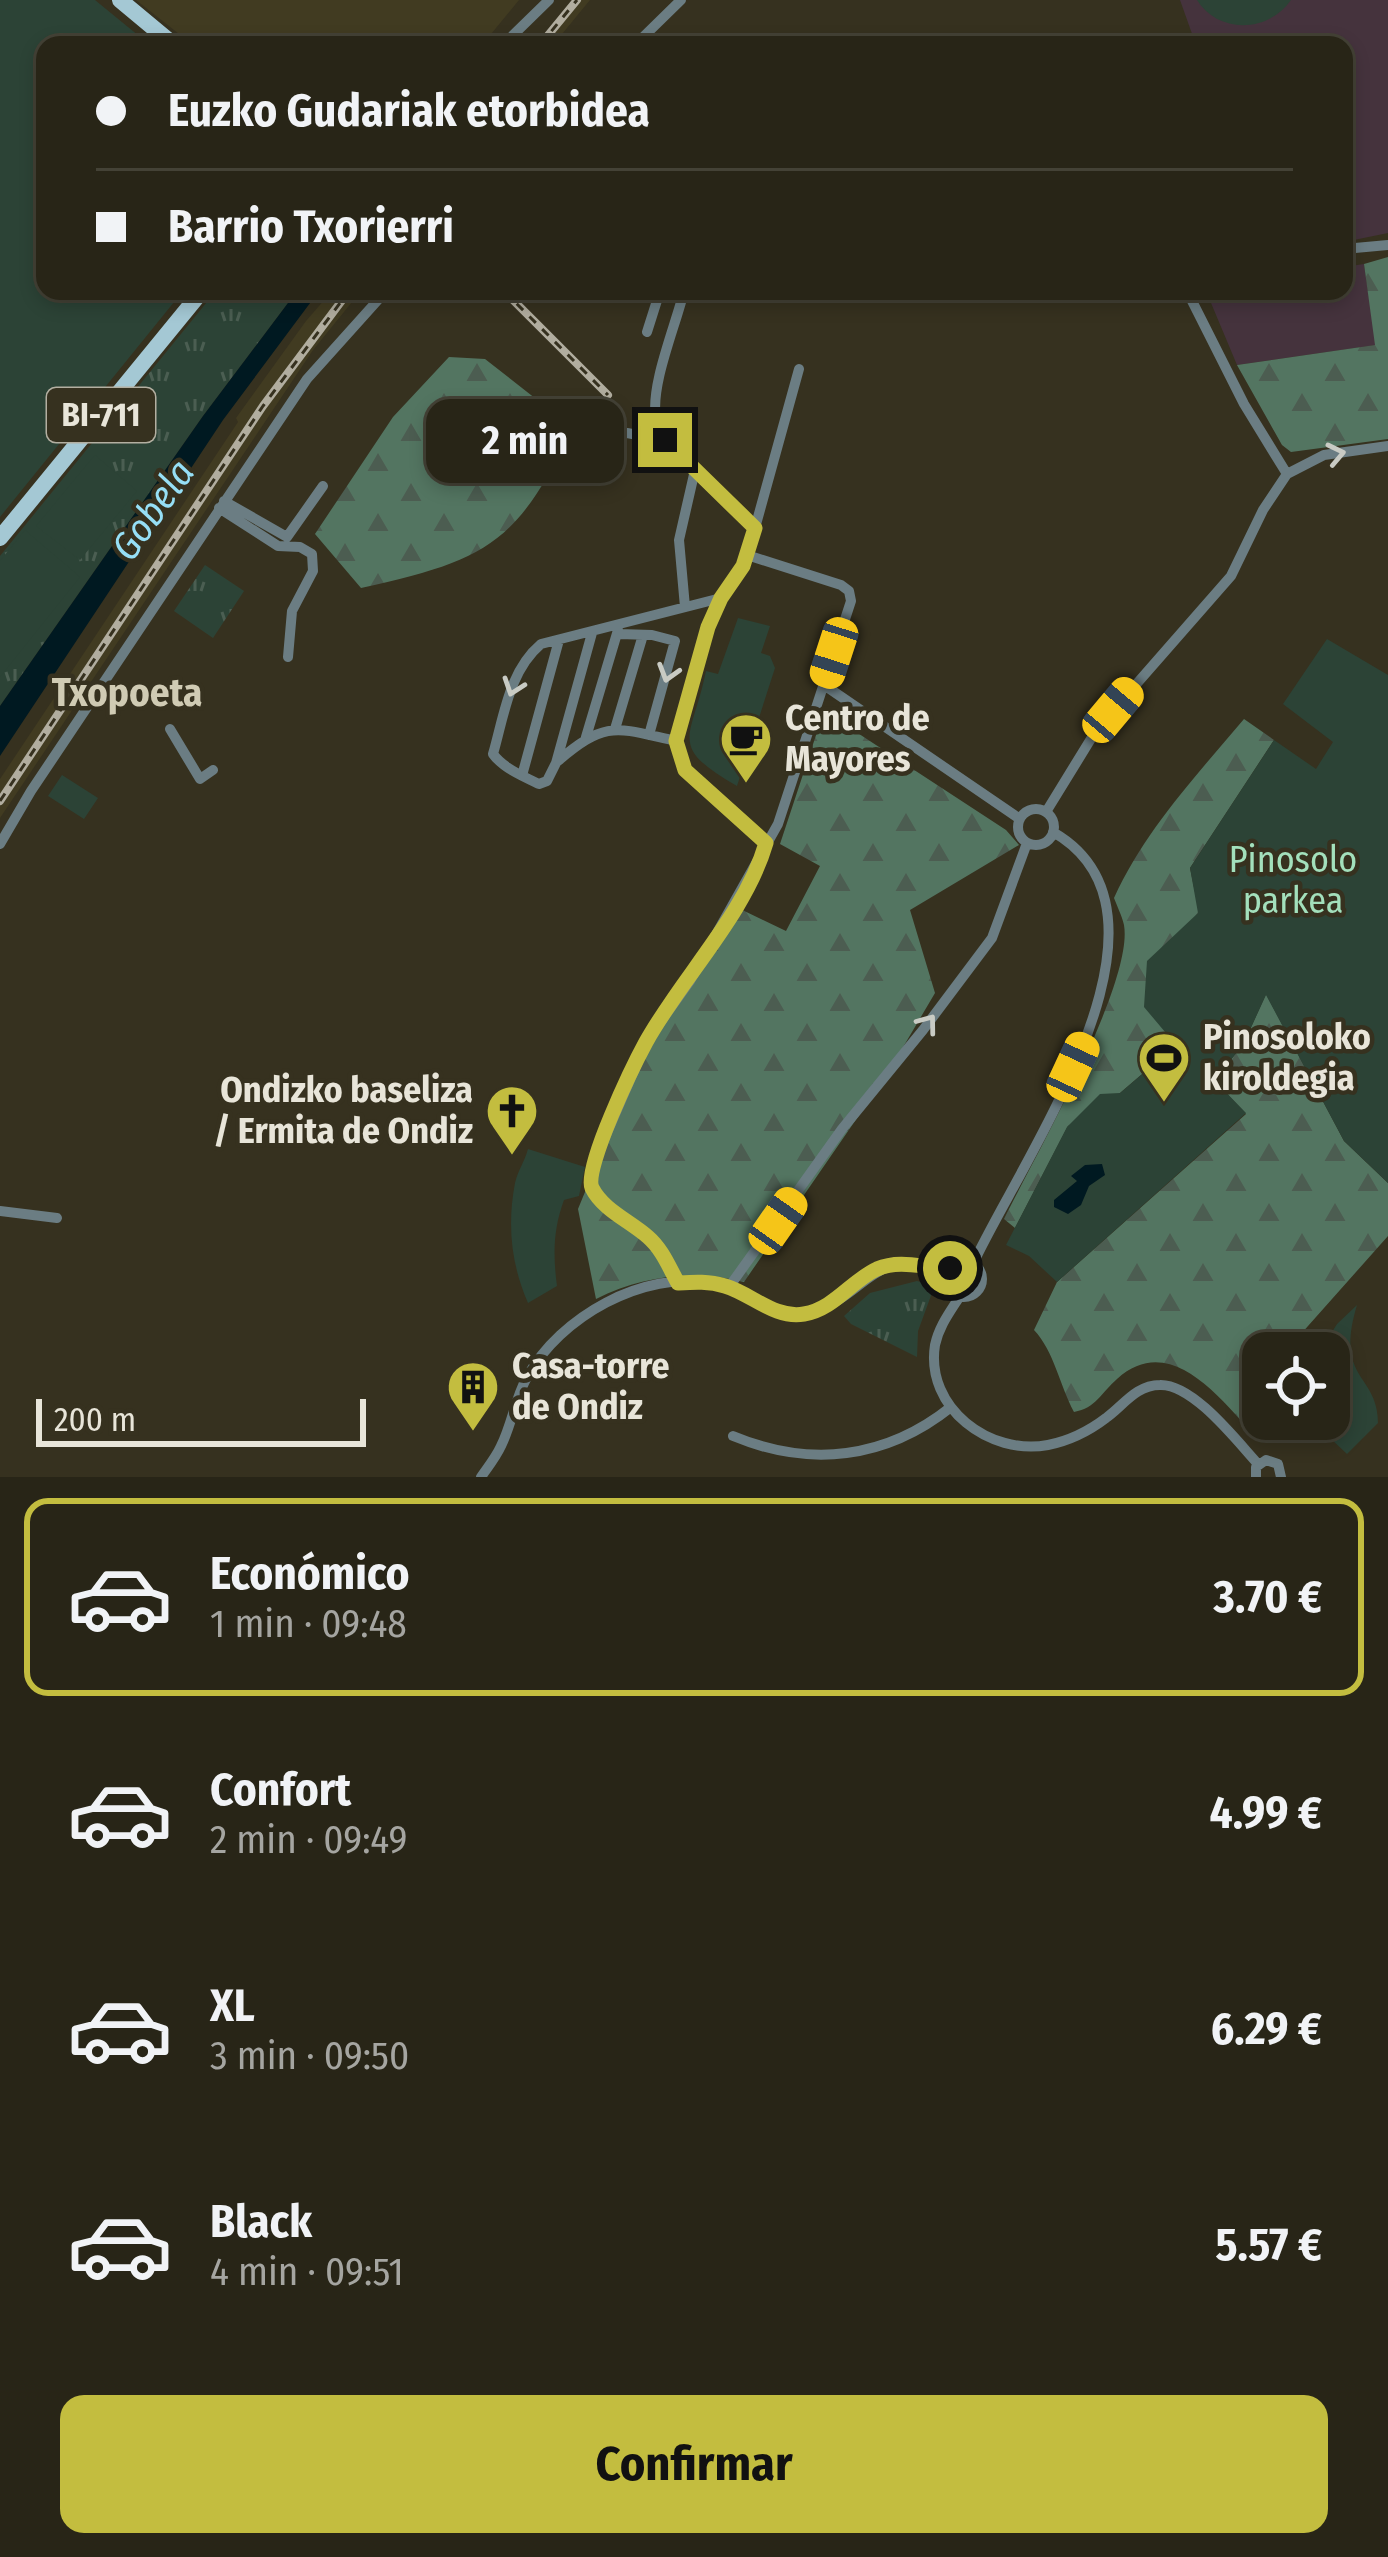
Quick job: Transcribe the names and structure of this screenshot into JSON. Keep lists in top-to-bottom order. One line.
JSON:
{"streets":{"main road":["BI-711"]},"districts":["Txopoeta"],"water":["Gobela"],"parks":["Pinosolo parkea"],"places":{"cafe":["Centro de Mayores"],"sports":["Pinosoloko kiroldegia"],"church":["Ondizko baseliza / Ermita de Ondiz"],"building":["Casa-torre de Ondiz"]},"scale_bar":"200 m","page":{"banner":["Euzko Gudariak etorbidea","Barrio Txorierri"],"bubble":"2 min","scale":"200 m","list":[{"name":"Económico","note":"1 min · 09:48","value":"3.70 €"},{"name":"Confort","note":"2 min · 09:49","value":"4.99 €"},{"name":"XL","note":"3 min · 09:50","value":"6.29 €"},{"name":"Black","note":"4 min · 09:51","value":"5.57 €"}],"buttons":"Confirmar"}}
